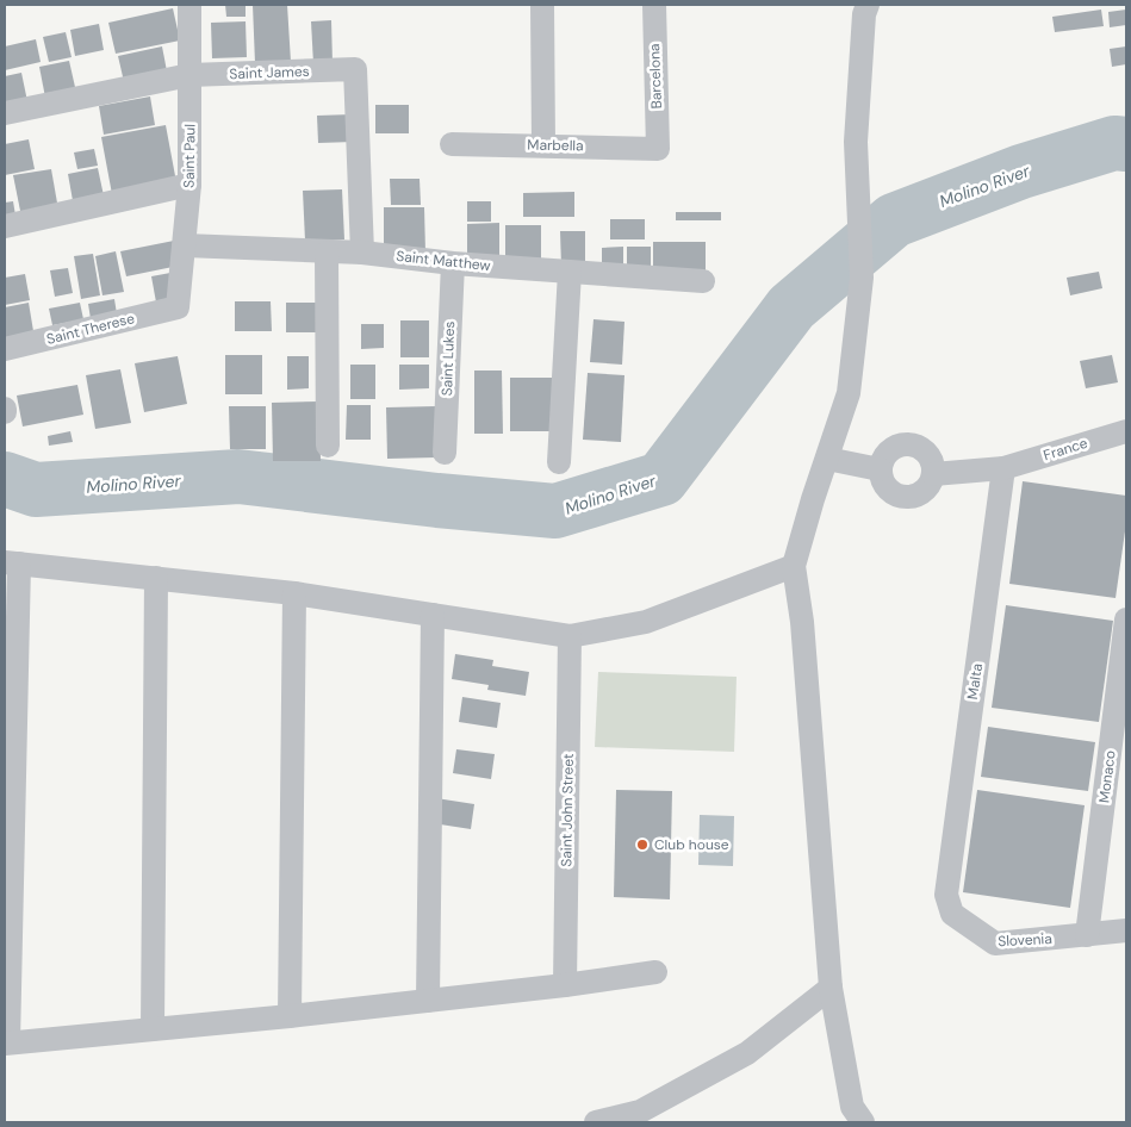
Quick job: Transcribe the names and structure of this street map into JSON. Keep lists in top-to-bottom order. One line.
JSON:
{"streets":{"street":["Saint James","Barcelona","Marbella","Saint Paul","Saint Matthew","Saint Therese","Saint Lukes","France","Malta","Monaco","Saint John Street","Slovenia"]},"crossings":[["Saint James","Saint Paul"],["Saint James","Saint Matthew"],["Barcelona","Marbella"],["Saint Paul","Saint Matthew"],["Saint Paul","Saint Therese"],["Saint Matthew","Saint Lukes"],["France","Malta"],["Malta","Slovenia"],["Monaco","Slovenia"]],"water":["Molino River"],"places":["Club house"]}
